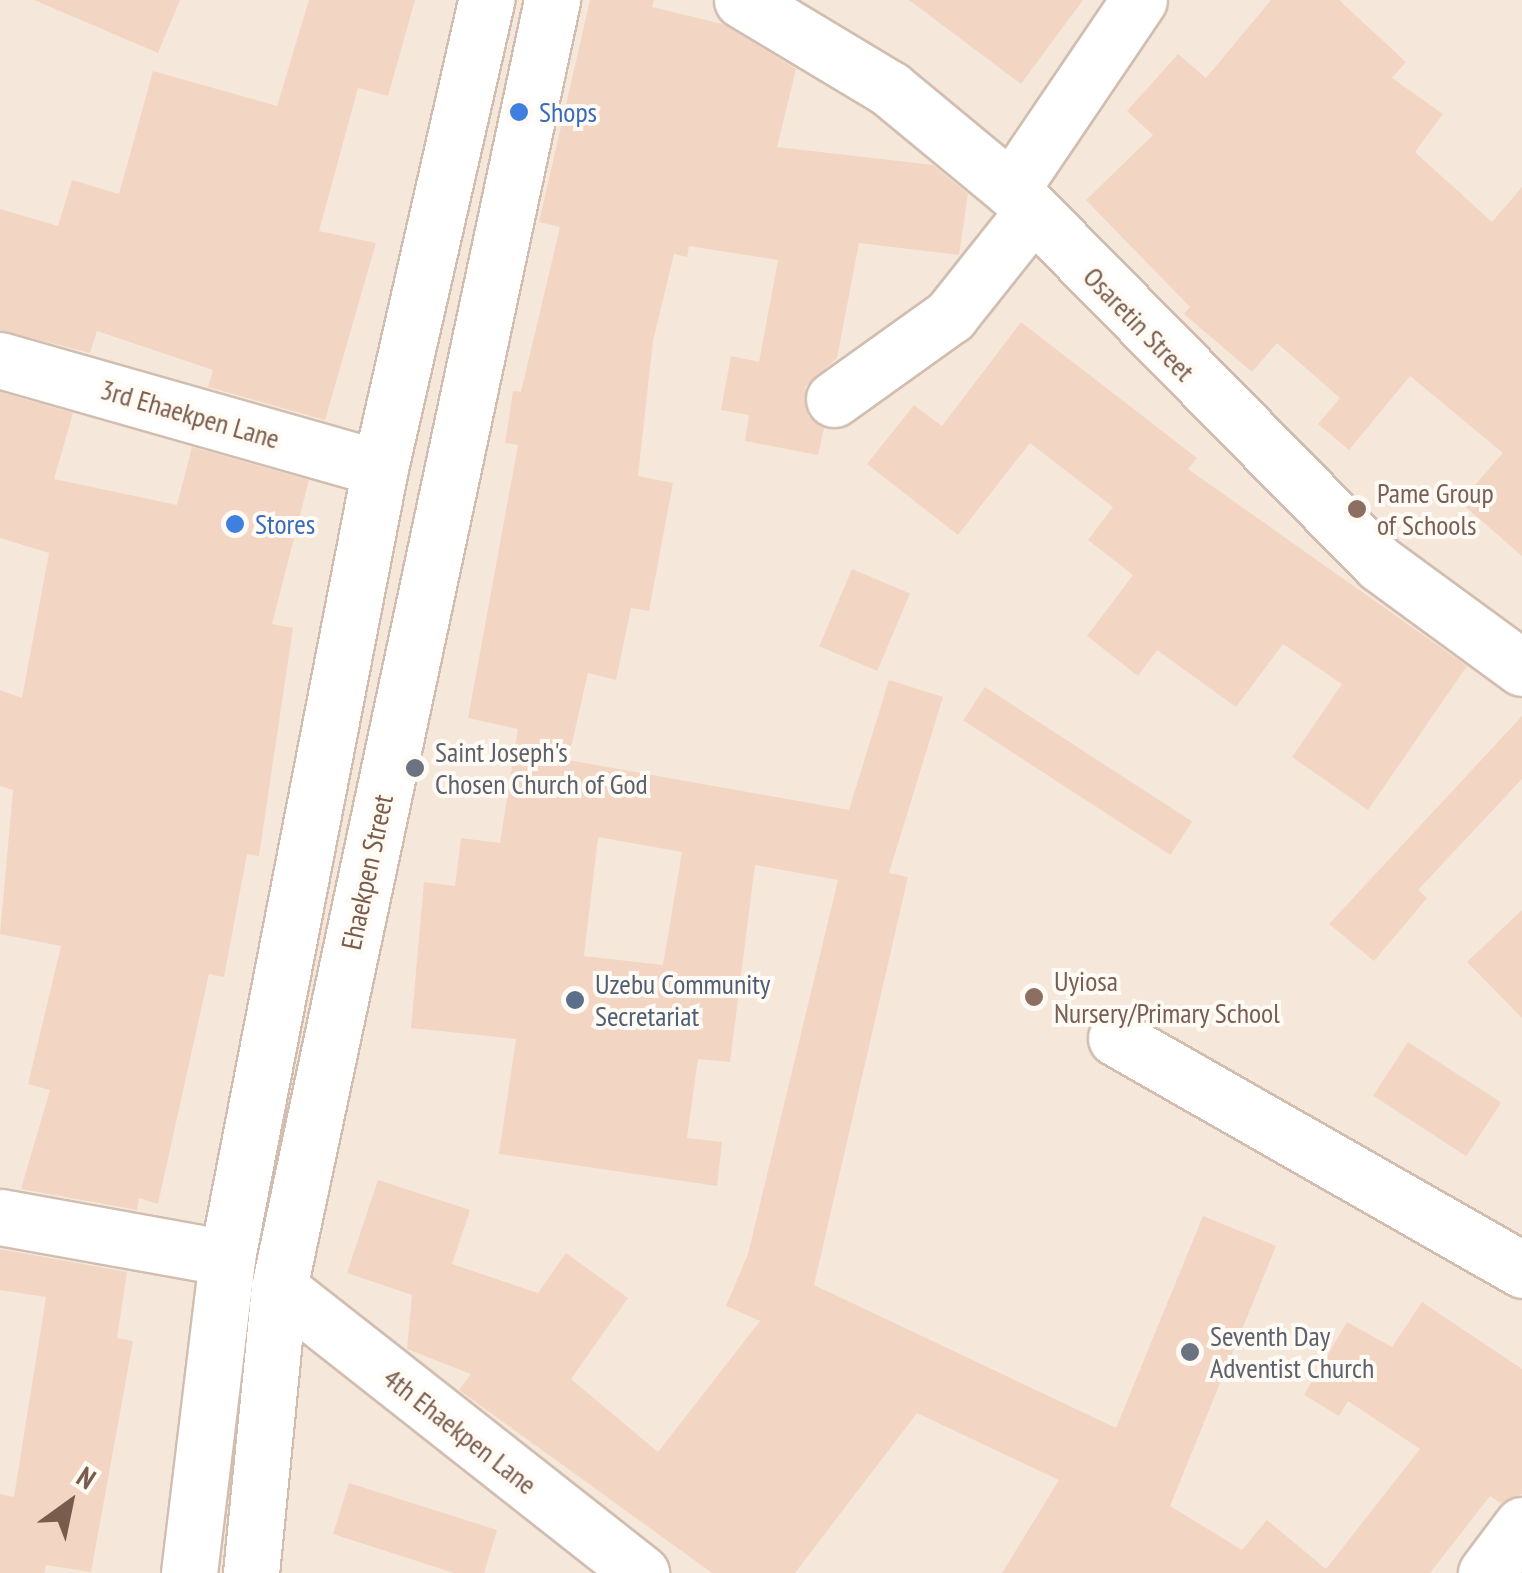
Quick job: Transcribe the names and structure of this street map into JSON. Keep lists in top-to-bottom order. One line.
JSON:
{"streets":{"street":["Osaretin Street","3rd Ehaekpen Lane","Ehaekpen Street","4th Ehaekpen Lane"]},"crossings":[["Ehaekpen Street","4th Ehaekpen Lane"]],"places":["Shops","Pame Group of Schools","Stores","Saint Joseph's Chosen Church of God","Uyiosa Nursery/Primary School","Uzebu Community Secretariat","Seventh Day Adventist Church"],"north":"top right"}
